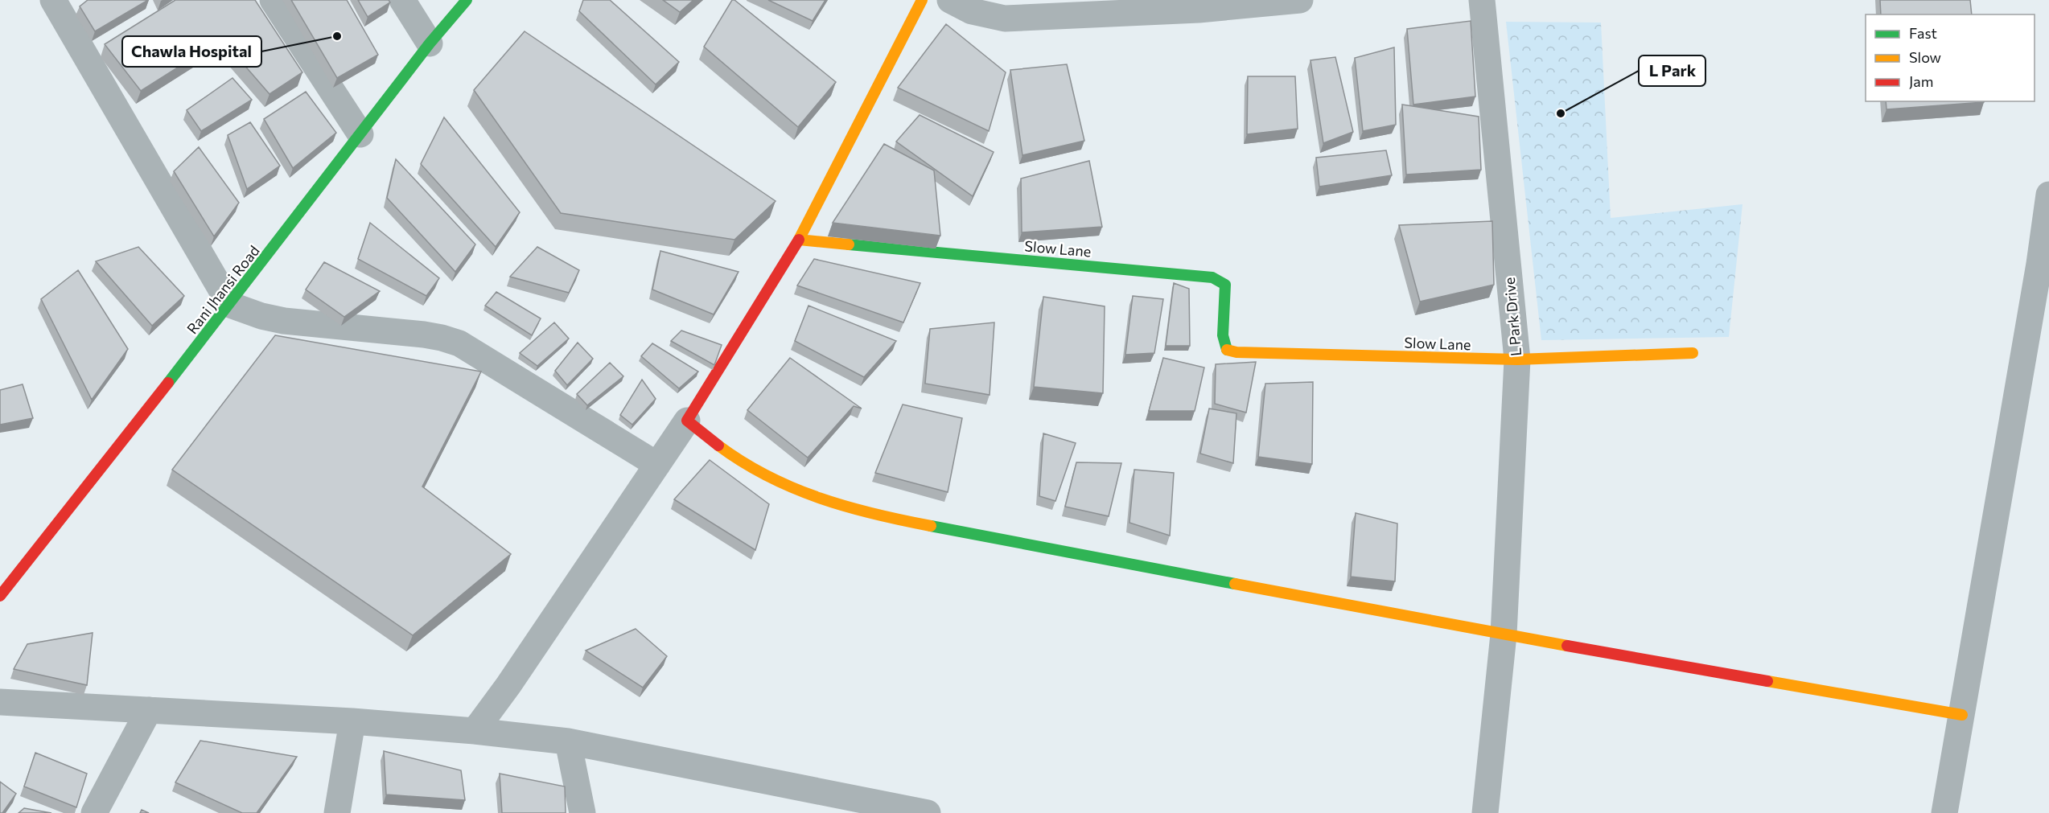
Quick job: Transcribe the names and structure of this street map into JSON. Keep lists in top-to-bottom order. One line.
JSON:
{"streets":{"street":["Slow Lane","Rani Jhansi Road","L Park Drive"]},"crossings":[["Slow Lane","L Park Drive"]],"places":["Chawla Hospital","L Park"],"legend":["Fast","Slow","Jam"]}
